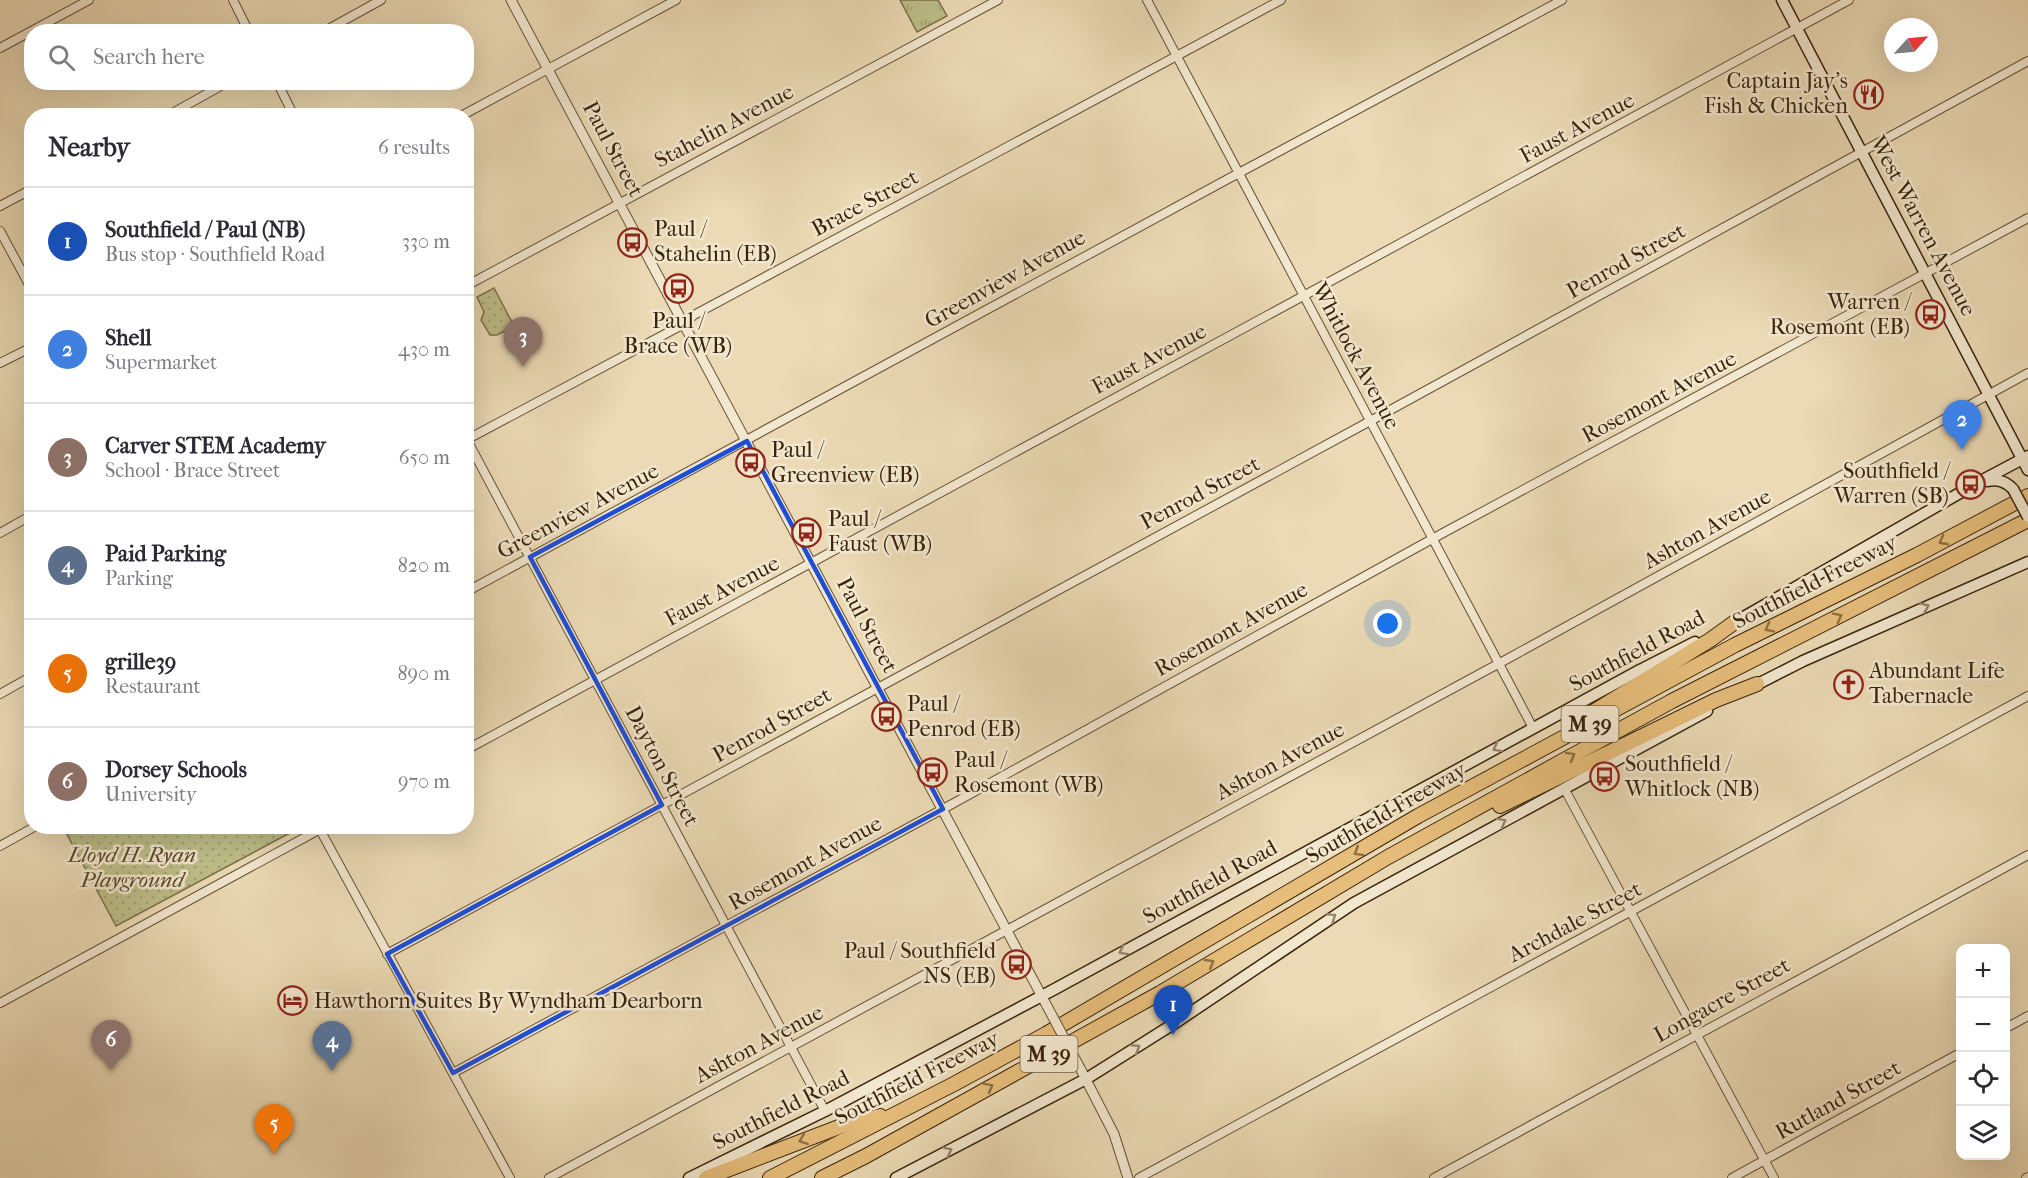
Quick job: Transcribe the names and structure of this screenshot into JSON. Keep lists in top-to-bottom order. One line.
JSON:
{"streets":{"highway":["Southfield Freeway","M 39"],"main road":["West Warren Avenue","Southfield Road"],"street":["Stahelin Avenue","Faust Avenue","Paul Street","Brace Street","Penrod Street","Greenview Avenue","Whitlock Avenue","Rosemont Avenue","Ashton Avenue","Dayton Street","Archdale Street","Longacre Street","Rutland Street"]},"crossings":[["Stahelin Avenue","Paul Street"],["Faust Avenue","Paul Street"],["Faust Avenue","West Warren Avenue"],["Faust Avenue","Whitlock Avenue"],["Faust Avenue","Dayton Street"],["Paul Street","Brace Street"],["Paul Street","Penrod Street"],["Paul Street","Greenview Avenue"],["Paul Street","Rosemont Avenue"],["Paul Street","Ashton Avenue"],["Paul Street","Southfield Road"],["Brace Street","Whitlock Avenue"],["West Warren Avenue","Penrod Street"],["West Warren Avenue","Rosemont Avenue"],["West Warren Avenue","Ashton Avenue"],["West Warren Avenue","Southfield Road"],["Penrod Street","Whitlock Avenue"],["Penrod Street","Dayton Street"],["Greenview Avenue","Whitlock Avenue"],["Greenview Avenue","Dayton Street"],["Whitlock Avenue","Rosemont Avenue"],["Whitlock Avenue","Ashton Avenue"],["Whitlock Avenue","Southfield Road"],["Rosemont Avenue","Dayton Street"],["Ashton Avenue","Dayton Street"],["Southfield Road","Dayton Street"]],"parks":["Lloyd H. Ryan Playground"],"places":{"restaurant":["Captain Jay's Fish & Chicken"],"bus stop":["Paul / Stahelin (EB)","Paul / Brace (WB)","Warren / Rosemont (EB)","Paul / Greenview (EB)","Southfield / Warren (SB)","Paul / Faust (WB)","Paul / Penrod (EB)","Paul / Rosemont (WB)","Southfield / Whitlock (NB)","Paul / Southfield NS (EB)"],"church":["Abundant Life Tabernacle"],"hotel":["Hawthorn Suites By Wyndham Dearborn"]},"north":"top right","page":{"search":"Search here","heading":["Nearby","6 results"],"list":[{"mark":"1","name":"Southfield / Paul (NB)","note":"Bus stop · Southfield Road","value":"330 m"},{"mark":"2","name":"Shell","note":"Supermarket","value":"430 m"},{"mark":"3","name":"Carver STEM Academy","note":"School · Brace Street","value":"650 m"},{"mark":"4","name":"Paid Parking","note":"Parking","value":"820 m"},{"mark":"5","name":"grille39","note":"Restaurant","value":"890 m"},{"mark":"6","name":"Dorsey Schools","note":"University","value":"970 m"}],"pins":["3","2","1","6","4","5"],"map_buttons":["+","−"]}}
